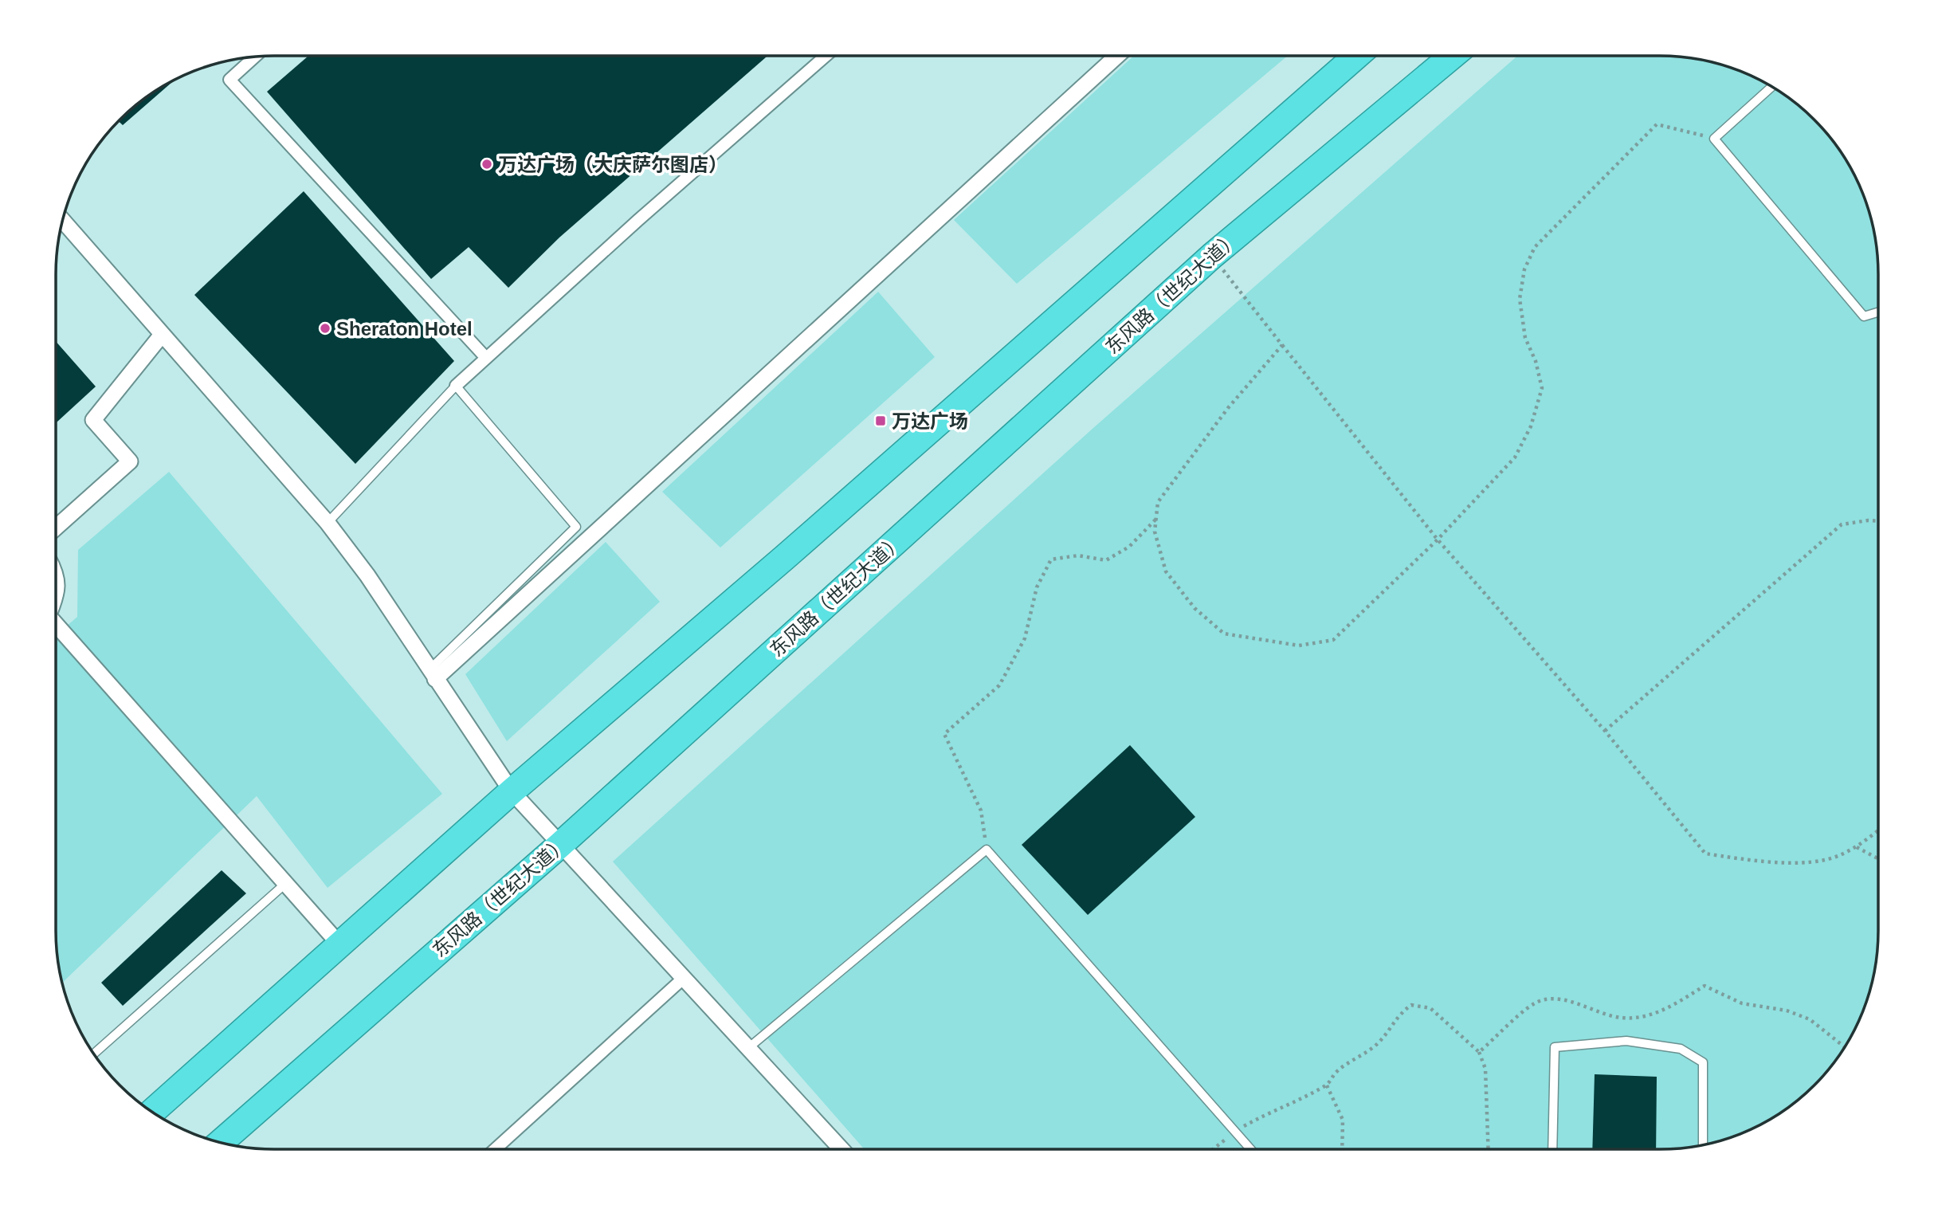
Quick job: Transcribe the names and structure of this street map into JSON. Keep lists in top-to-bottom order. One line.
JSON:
{"streets":{"highway":["东风路（世纪大道）"]},"places":{"other":["万达广场（大庆萨尔图店）","Sheraton Hotel"],"transit":["万达广场"]}}
